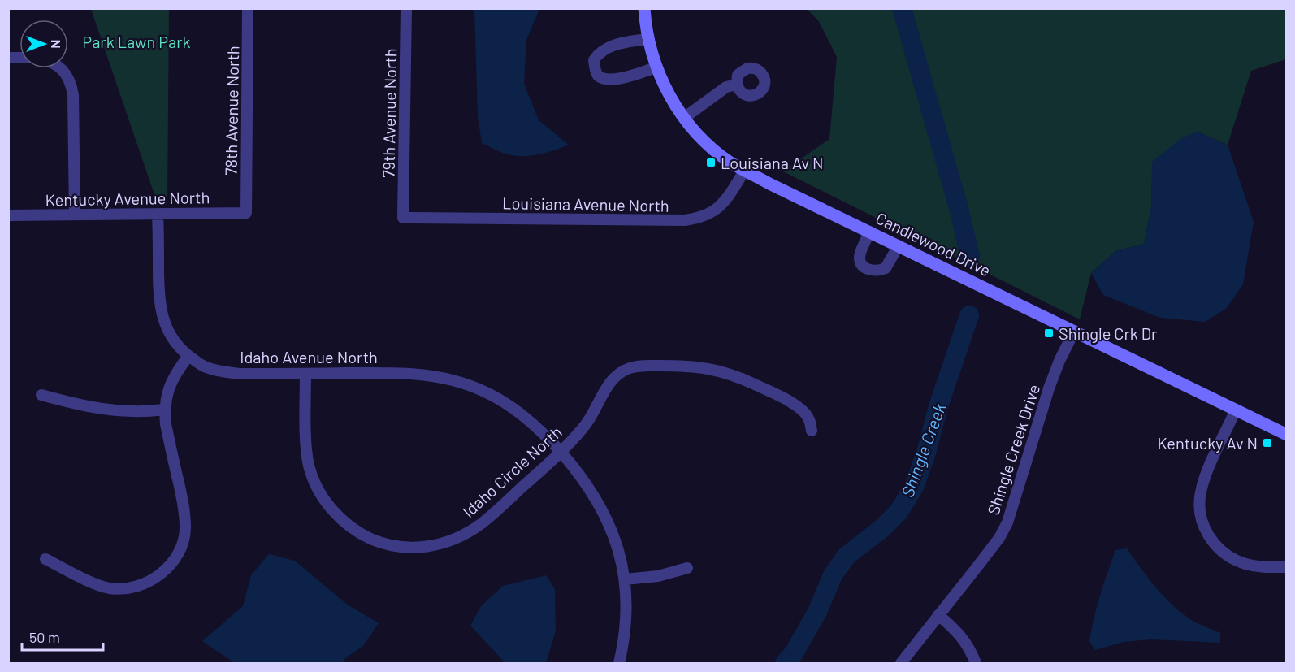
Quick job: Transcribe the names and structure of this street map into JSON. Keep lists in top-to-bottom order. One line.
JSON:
{"streets":{"street":["78th Avenue North","79th Avenue North","Kentucky Avenue North","Louisiana Avenue North","Candlewood Drive","Idaho Avenue North","Shingle Creek Drive","Idaho Circle North"]},"crossings":[["78th Avenue North","Kentucky Avenue North"],["79th Avenue North","Louisiana Avenue North"],["Kentucky Avenue North","Idaho Avenue North"],["Louisiana Avenue North","Candlewood Drive"],["Candlewood Drive","Shingle Creek Drive"],["Idaho Avenue North","Idaho Circle North"]],"water":["Shingle Creek"],"parks":["Park Lawn Park"],"places":{"transit":["Louisiana Av N","Shingle Crk Dr","Kentucky Av N"]},"scale_bar":"50 m","north":"right"}
